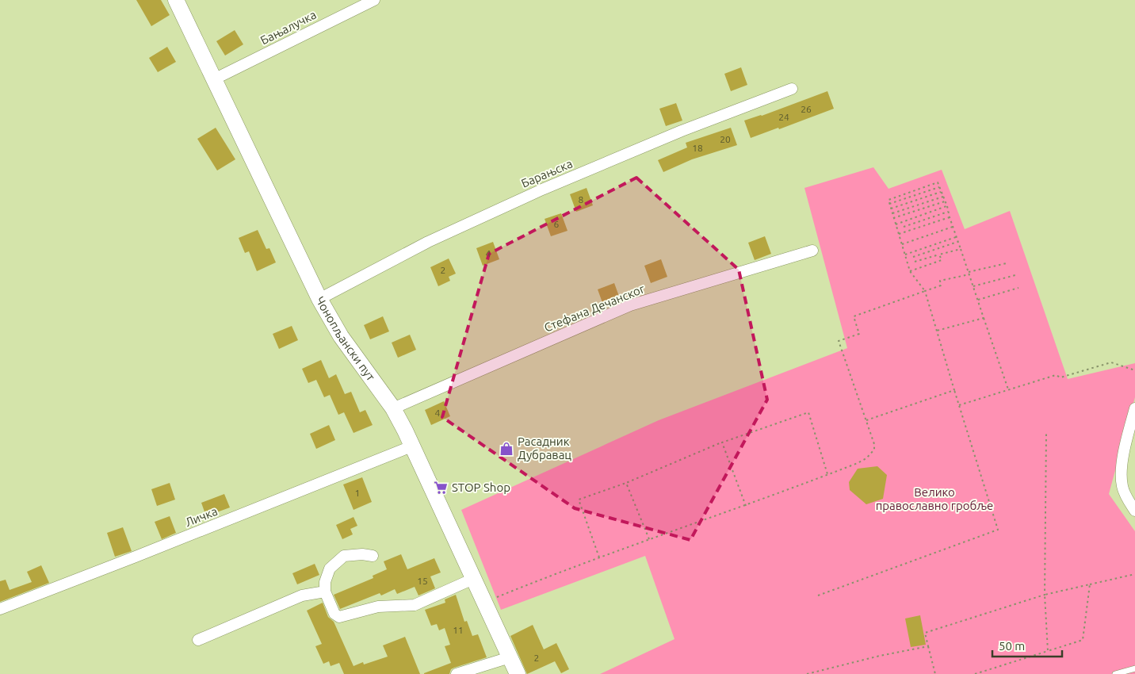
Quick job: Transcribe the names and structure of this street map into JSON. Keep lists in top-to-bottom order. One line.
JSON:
{"streets":{"street":["Бањалучка","Барањска","Стефана Дечанског","Чонопљански пут","Личка"]},"crossings":[["Бањалучка","Чонопљански пут"],["Барањска","Чонопљански пут"],["Стефана Дечанског","Чонопљански пут"],["Чонопљански пут","Личка"]],"parks":["Велико православно гробље"],"places":{"shop":["Расадник Дубравац"],"supermarket":["STOP Shop"]},"house_numbers":["26","24","20","18","8","6","4","2","4","1","15","11","2"],"scale_bar":"50 m"}
